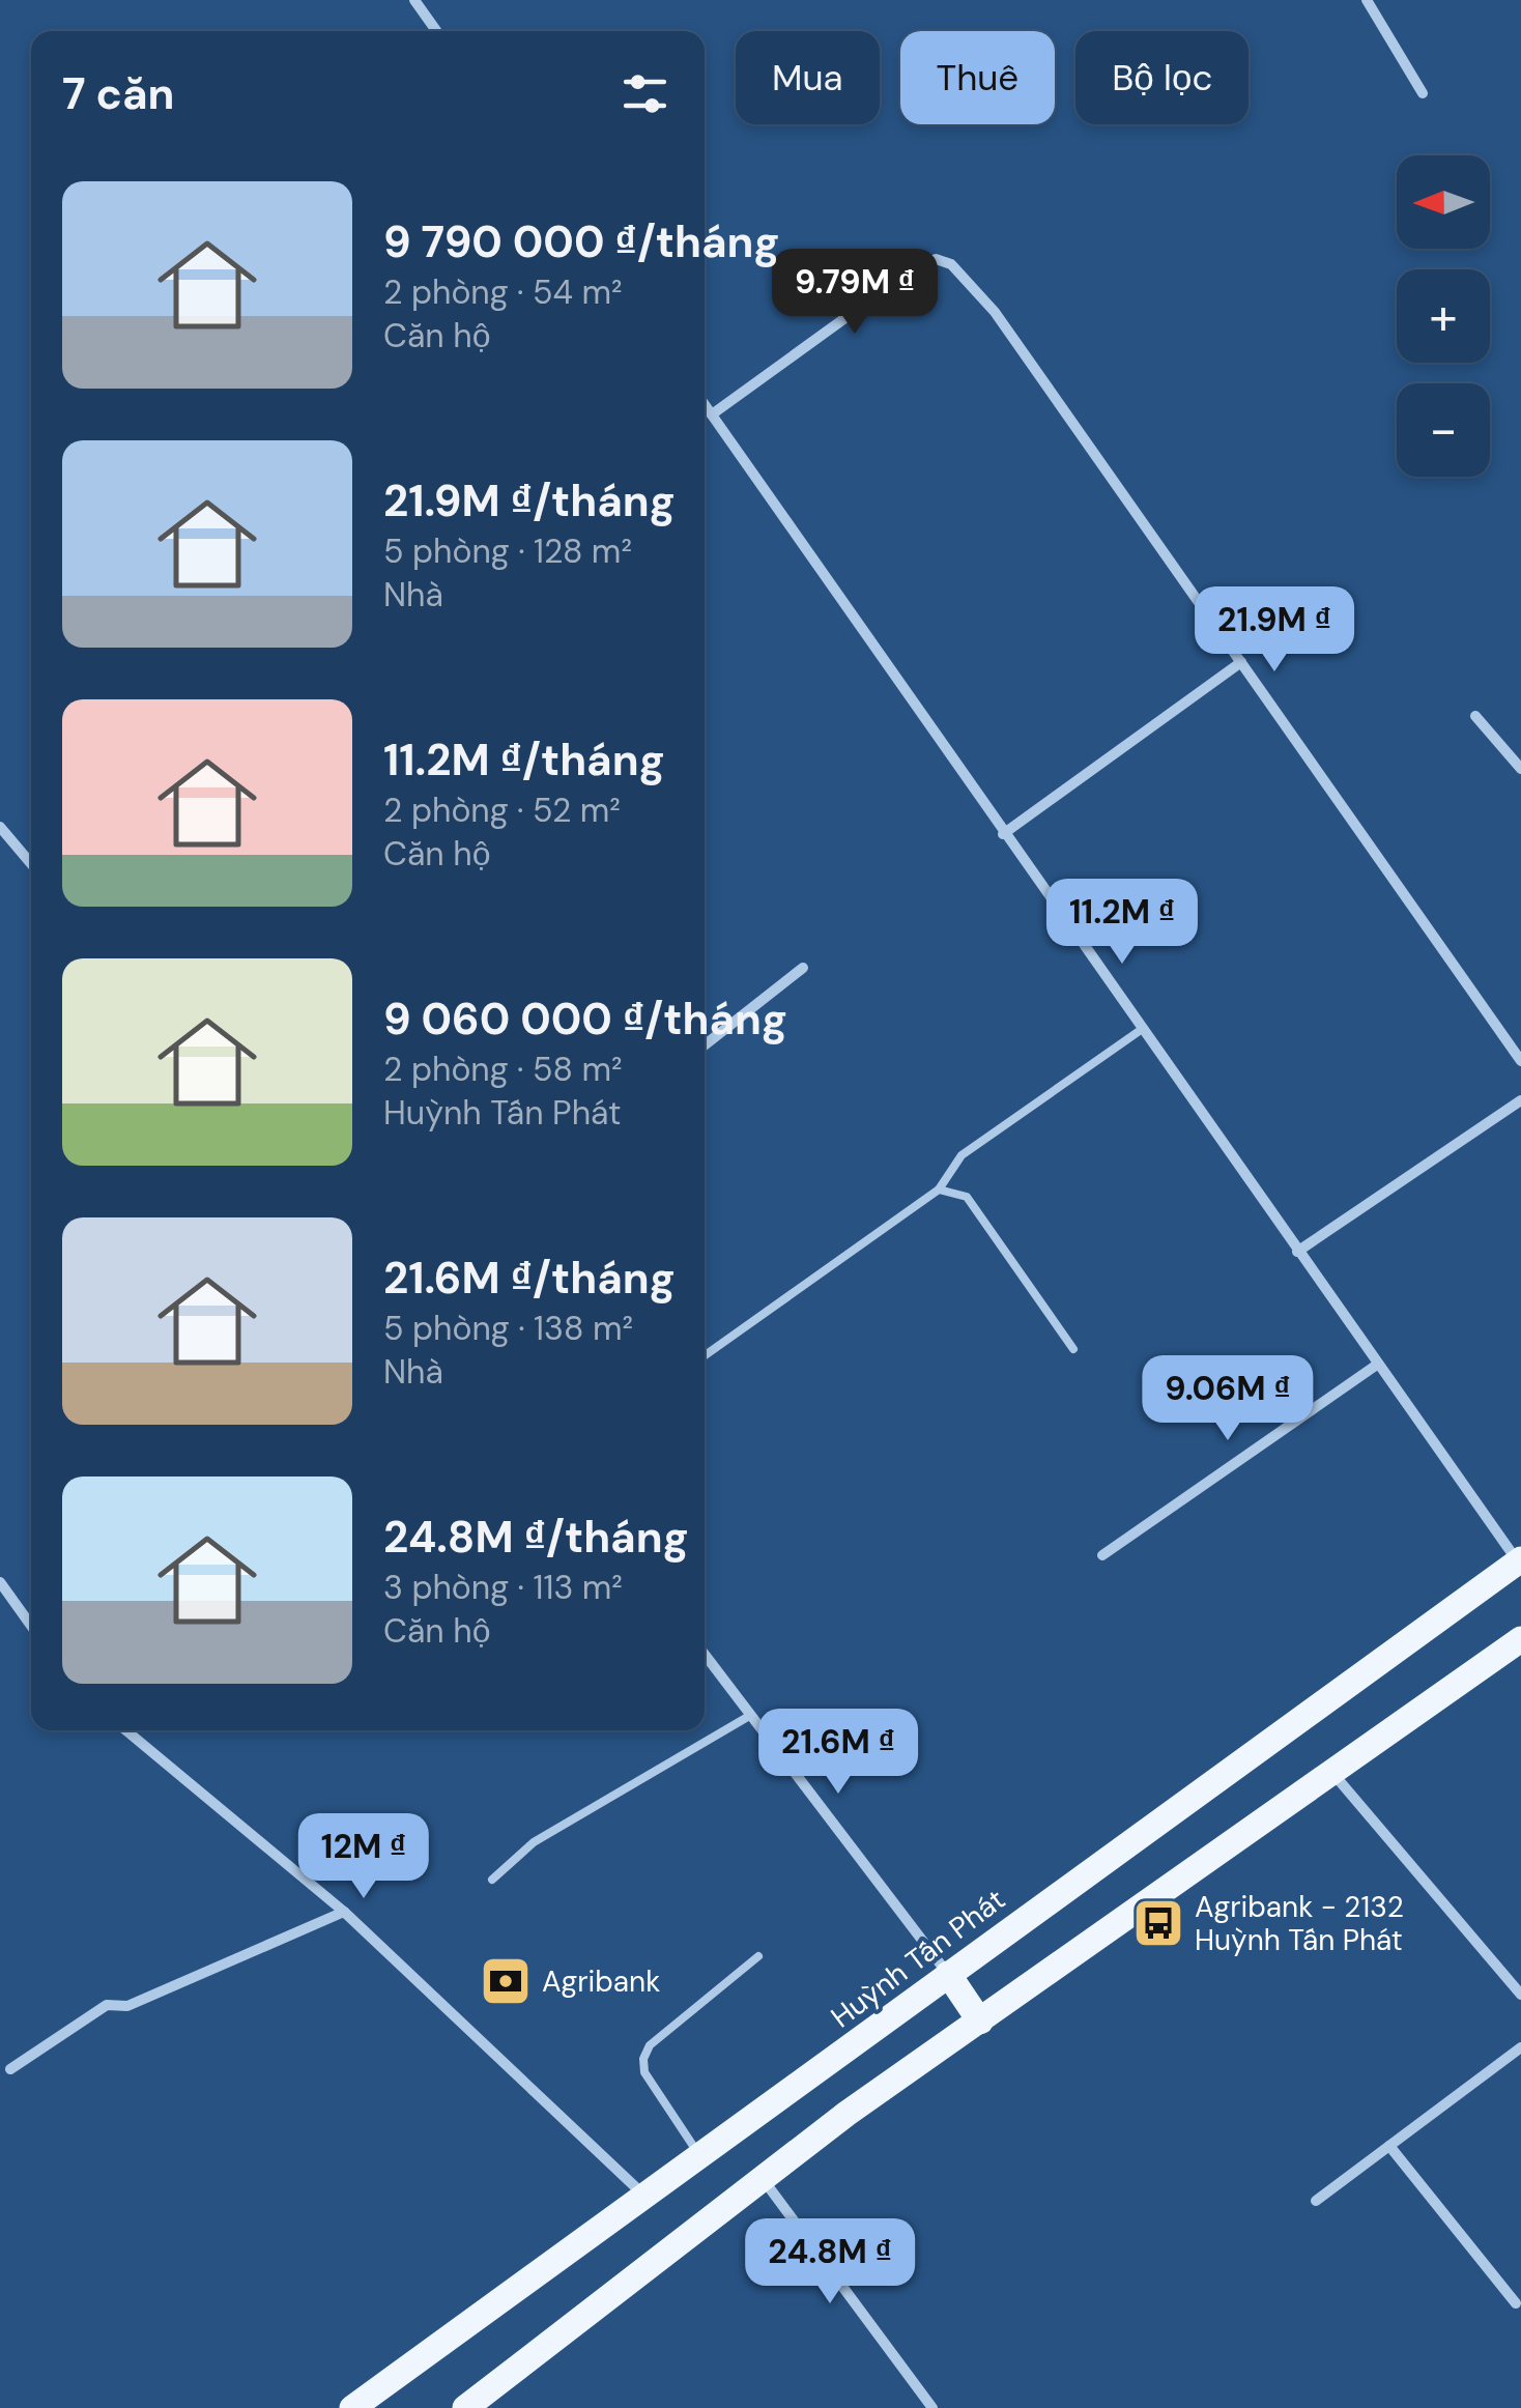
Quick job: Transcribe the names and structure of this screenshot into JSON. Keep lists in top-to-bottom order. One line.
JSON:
{"streets":{"main road":["Huỳnh Tấn Phát"]},"places":{"bus stop":["Agribank - 2132 Huỳnh Tấn Phát"],"bank":["Agribank"]},"north":"left","page":{"chip":["Mua","Thuê","Bộ lọc"],"heading":"7 căn","map_buttons":["+","−"],"list":[{"name":"9 790 000 ₫/tháng","note":"2 phòng · 54 m² · Căn hộ"},{"name":"21.9M ₫/tháng","note":"5 phòng · 128 m² · Nhà"},{"name":"11.2M ₫/tháng","note":"2 phòng · 52 m² · Căn hộ"},{"name":"9 060 000 ₫/tháng","note":"2 phòng · 58 m² · Huỳnh Tấn Phát"},{"name":"21.6M ₫/tháng","note":"5 phòng · 138 m² · Nhà"},{"name":"24.8M ₫/tháng","note":"3 phòng · 113 m² · Căn hộ"}],"price":["9.79M ₫","21.9M ₫","11.2M ₫","9.06M ₫","21.6M ₫","12M ₫","24.8M ₫"]}}
